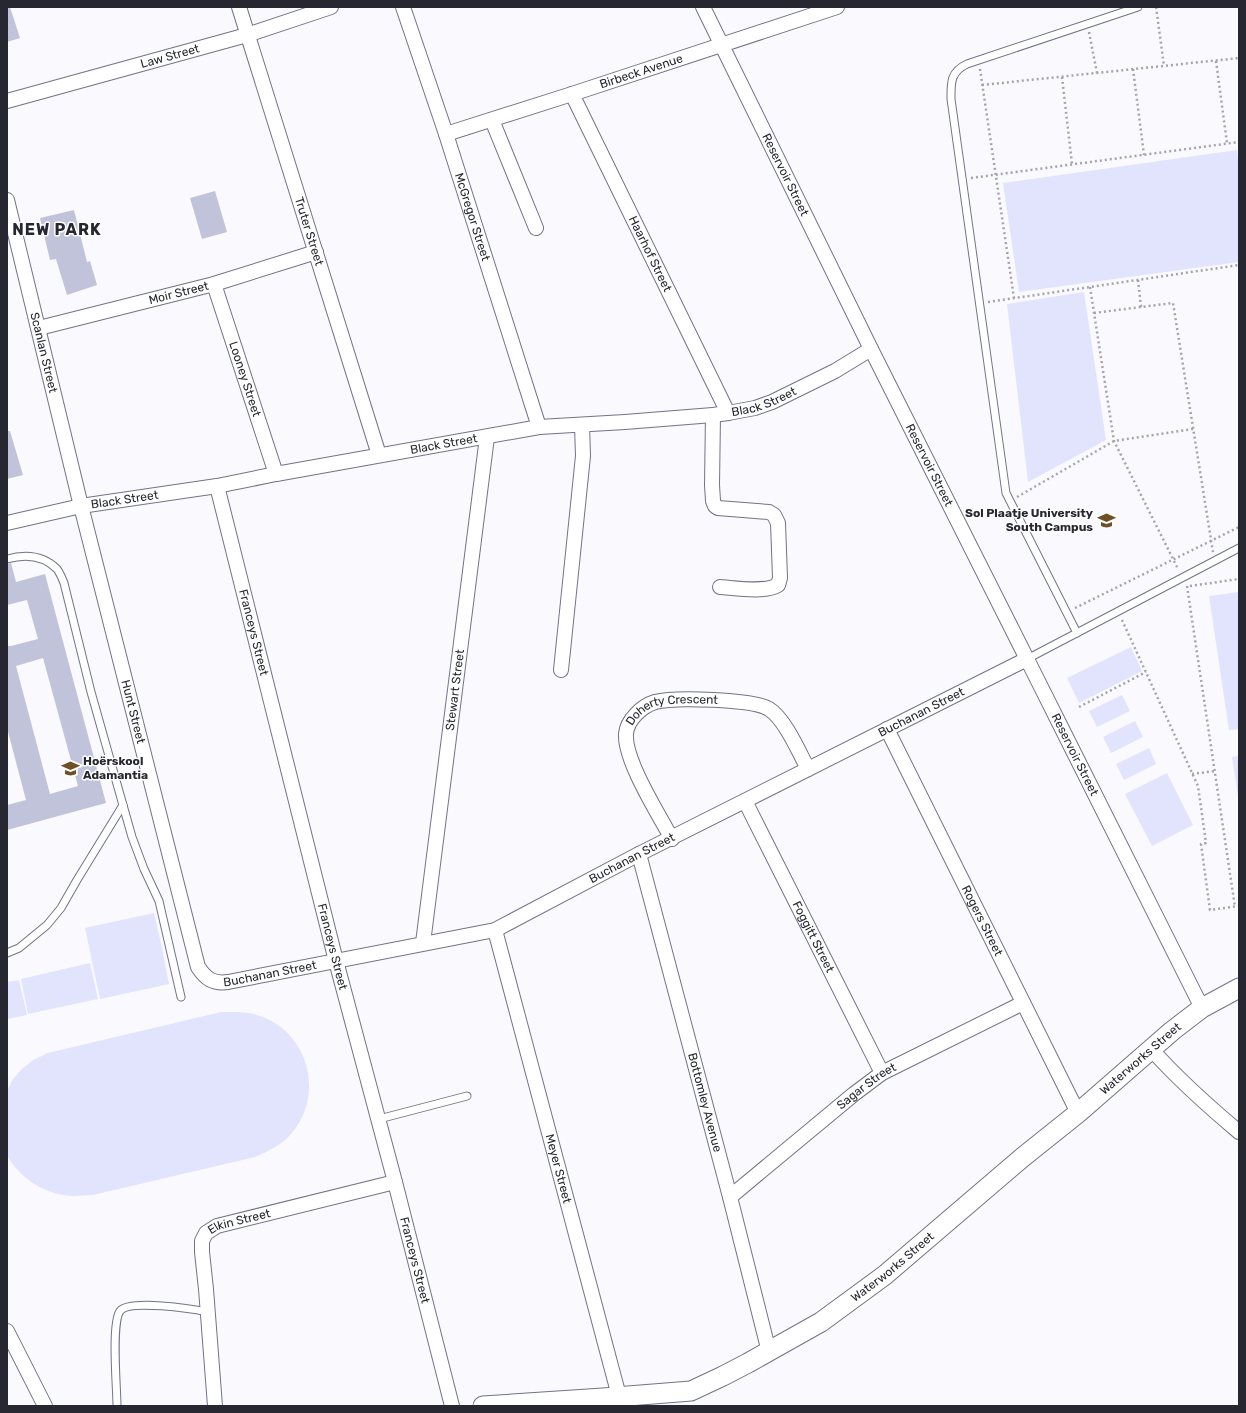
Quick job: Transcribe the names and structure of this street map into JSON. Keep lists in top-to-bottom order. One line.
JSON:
{"streets":{"street":["Law Street","Birbeck Avenue","Reservoir Street","McGregor Street","Truter Street","Haarhof Street","Moir Street","Scanlan Street","Looney Street","Black Street","Franceys Street","Stewart Street","Hunt Street","Buchanan Street","Doherty Crescent","Rogers Street","Foggitt Street","Waterworks Street","Sagar Street","Bottomley Avenue","Meyer Street","Elkin Street"]},"crossings":[["Law Street","Truter Street"],["Birbeck Avenue","Reservoir Street"],["Birbeck Avenue","McGregor Street"],["Birbeck Avenue","Haarhof Street"],["Reservoir Street","Black Street"],["Reservoir Street","Buchanan Street"],["Reservoir Street","Waterworks Street"],["McGregor Street","Black Street"],["Truter Street","Moir Street"],["Truter Street","Black Street"],["Haarhof Street","Black Street"],["Moir Street","Scanlan Street"],["Moir Street","Looney Street"],["Scanlan Street","Black Street"],["Scanlan Street","Hunt Street"],["Looney Street","Black Street"],["Black Street","Franceys Street"],["Black Street","Stewart Street"],["Black Street","Hunt Street"],["Franceys Street","Buchanan Street"],["Franceys Street","Elkin Street"],["Stewart Street","Buchanan Street"],["Hunt Street","Buchanan Street"],["Buchanan Street","Doherty Crescent"],["Buchanan Street","Rogers Street"],["Buchanan Street","Foggitt Street"],["Buchanan Street","Bottomley Avenue"],["Buchanan Street","Meyer Street"],["Rogers Street","Waterworks Street"],["Rogers Street","Sagar Street"],["Foggitt Street","Sagar Street"],["Waterworks Street","Bottomley Avenue"],["Waterworks Street","Meyer Street"],["Sagar Street","Bottomley Avenue"]],"districts":["NEW PARK"],"places":{"school or university":["Sol Plaatje University South Campus","Hoërskool Adamantia"]}}
